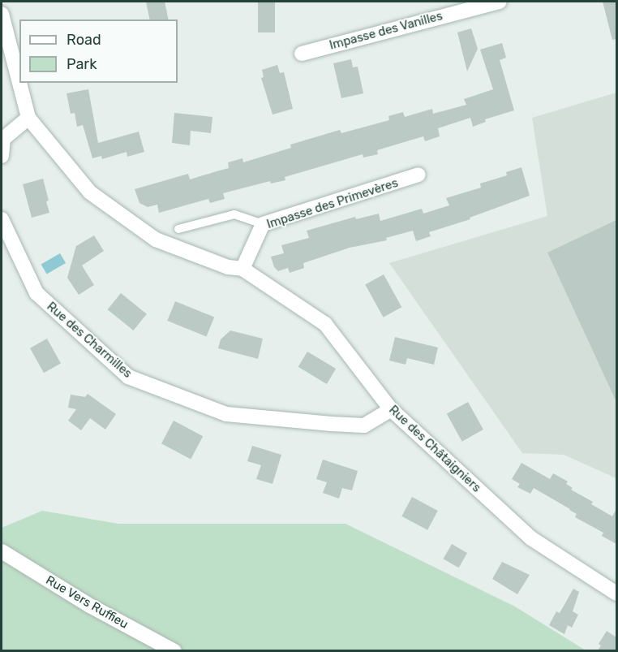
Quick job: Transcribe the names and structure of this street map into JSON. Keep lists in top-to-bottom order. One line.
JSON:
{"streets":{"street":["Impasse des Vanilles","Impasse des Primevères","Rue des Charmilles","Rue des Châtaigniers","Rue Vers Ruffieu"]},"crossings":[["Impasse des Primevères","Rue des Châtaigniers"],["Rue des Charmilles","Rue des Châtaigniers"]],"legend":["Road","Park"]}
